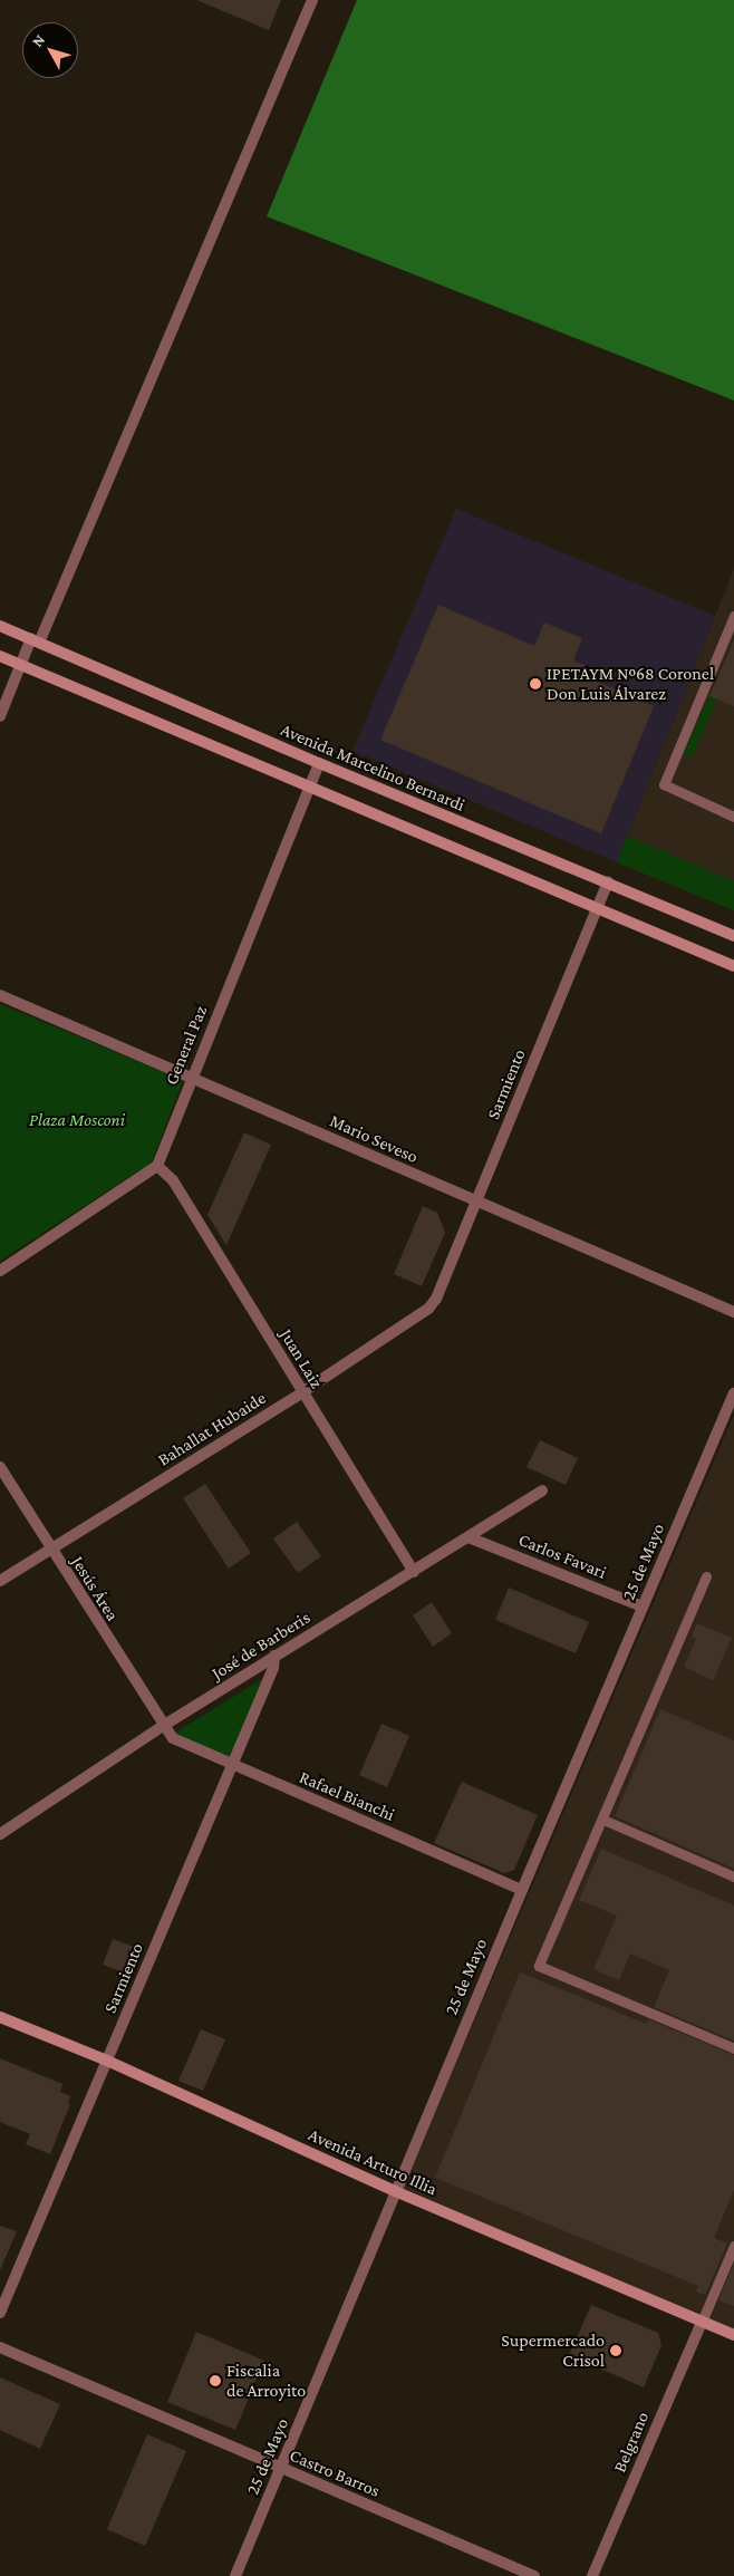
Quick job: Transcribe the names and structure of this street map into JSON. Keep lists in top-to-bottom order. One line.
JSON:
{"streets":{"main road":["Avenida Marcelino Bernardi","Avenida Arturo Illia"],"street":["General Paz","Sarmiento","Mario Seveso","Juan Laiz","Bahallat Hubaide","Carlos Favari","25 de Mayo","Jesús Área","José de Barberis","Rafael Bianchi","Belgrano","Castro Barros"]},"crossings":[["Avenida Marcelino Bernardi","General Paz"],["Avenida Marcelino Bernardi","Sarmiento"],["General Paz","Mario Seveso"],["General Paz","Juan Laiz"],["Sarmiento","Mario Seveso"],["Sarmiento","Bahallat Hubaide"],["Sarmiento","José de Barberis"],["Sarmiento","Rafael Bianchi"],["Sarmiento","Avenida Arturo Illia"],["Juan Laiz","Bahallat Hubaide"],["Juan Laiz","José de Barberis"],["Bahallat Hubaide","Jesús Área"],["Carlos Favari","25 de Mayo"],["Carlos Favari","José de Barberis"],["25 de Mayo","Rafael Bianchi"],["25 de Mayo","Avenida Arturo Illia"],["25 de Mayo","Castro Barros"],["Jesús Área","José de Barberis"],["Jesús Área","Rafael Bianchi"],["José de Barberis","Rafael Bianchi"],["Avenida Arturo Illia","Belgrano"]],"parks":["Plaza Mosconi"],"places":["IPETAYM Nº68 Coronel Don Luis Álvarez","Supermercado Crisol","Fiscalia de Arroyito"],"north":"top left"}
